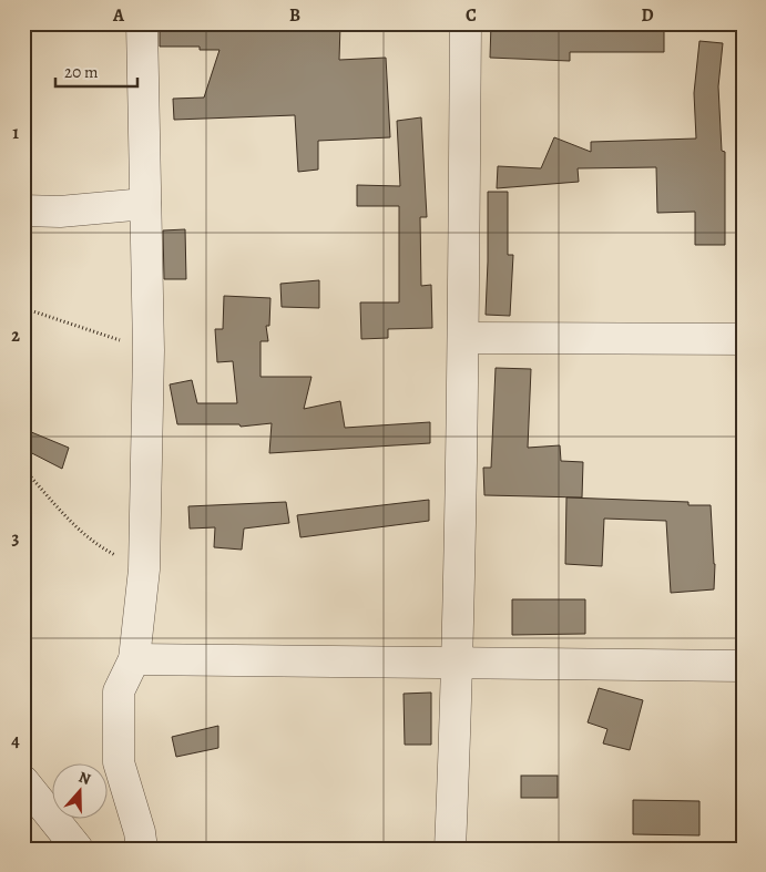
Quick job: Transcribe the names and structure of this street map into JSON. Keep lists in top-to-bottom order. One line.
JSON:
{"scale_bar":"20 m","north":"top","grid":{"columns":["A","B","C","D"],"rows":["1","2","3","4"]}}
